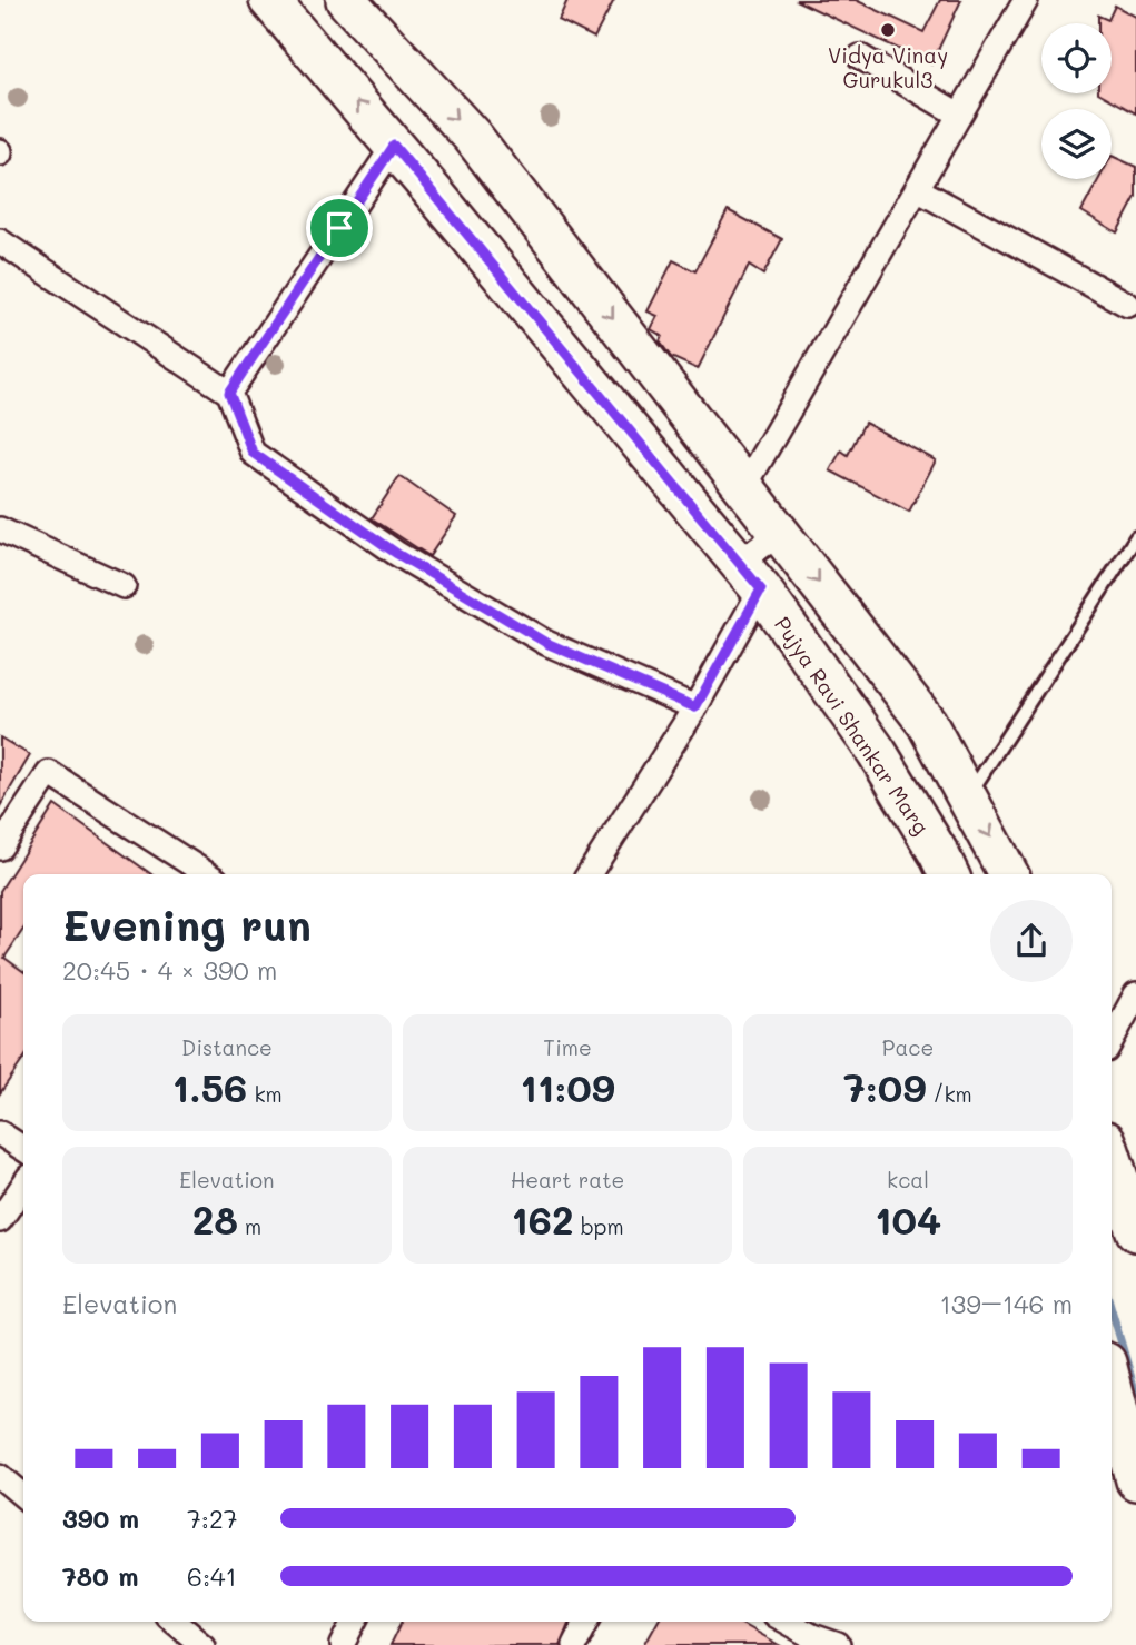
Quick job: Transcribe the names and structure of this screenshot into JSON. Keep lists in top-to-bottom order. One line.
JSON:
{"streets":{"main road":["Pujya Ravi Shankar Marg"]},"places":["Vidya Vinay Gurukul3"],"page":{"heading":["Evening run","20:45 · 4 × 390 m"],"stats":[["Distance","1.56 km"],["Time","11:09"],["Pace","7:09 /km"],["Elevation","28 m"],["Heart rate","162 bpm"],["kcal","104"]],"chart":["Elevation","139–146 m"],"list":[{"name":"390 m","note":"7:27"},{"name":"780 m","note":"6:41"}]}}
